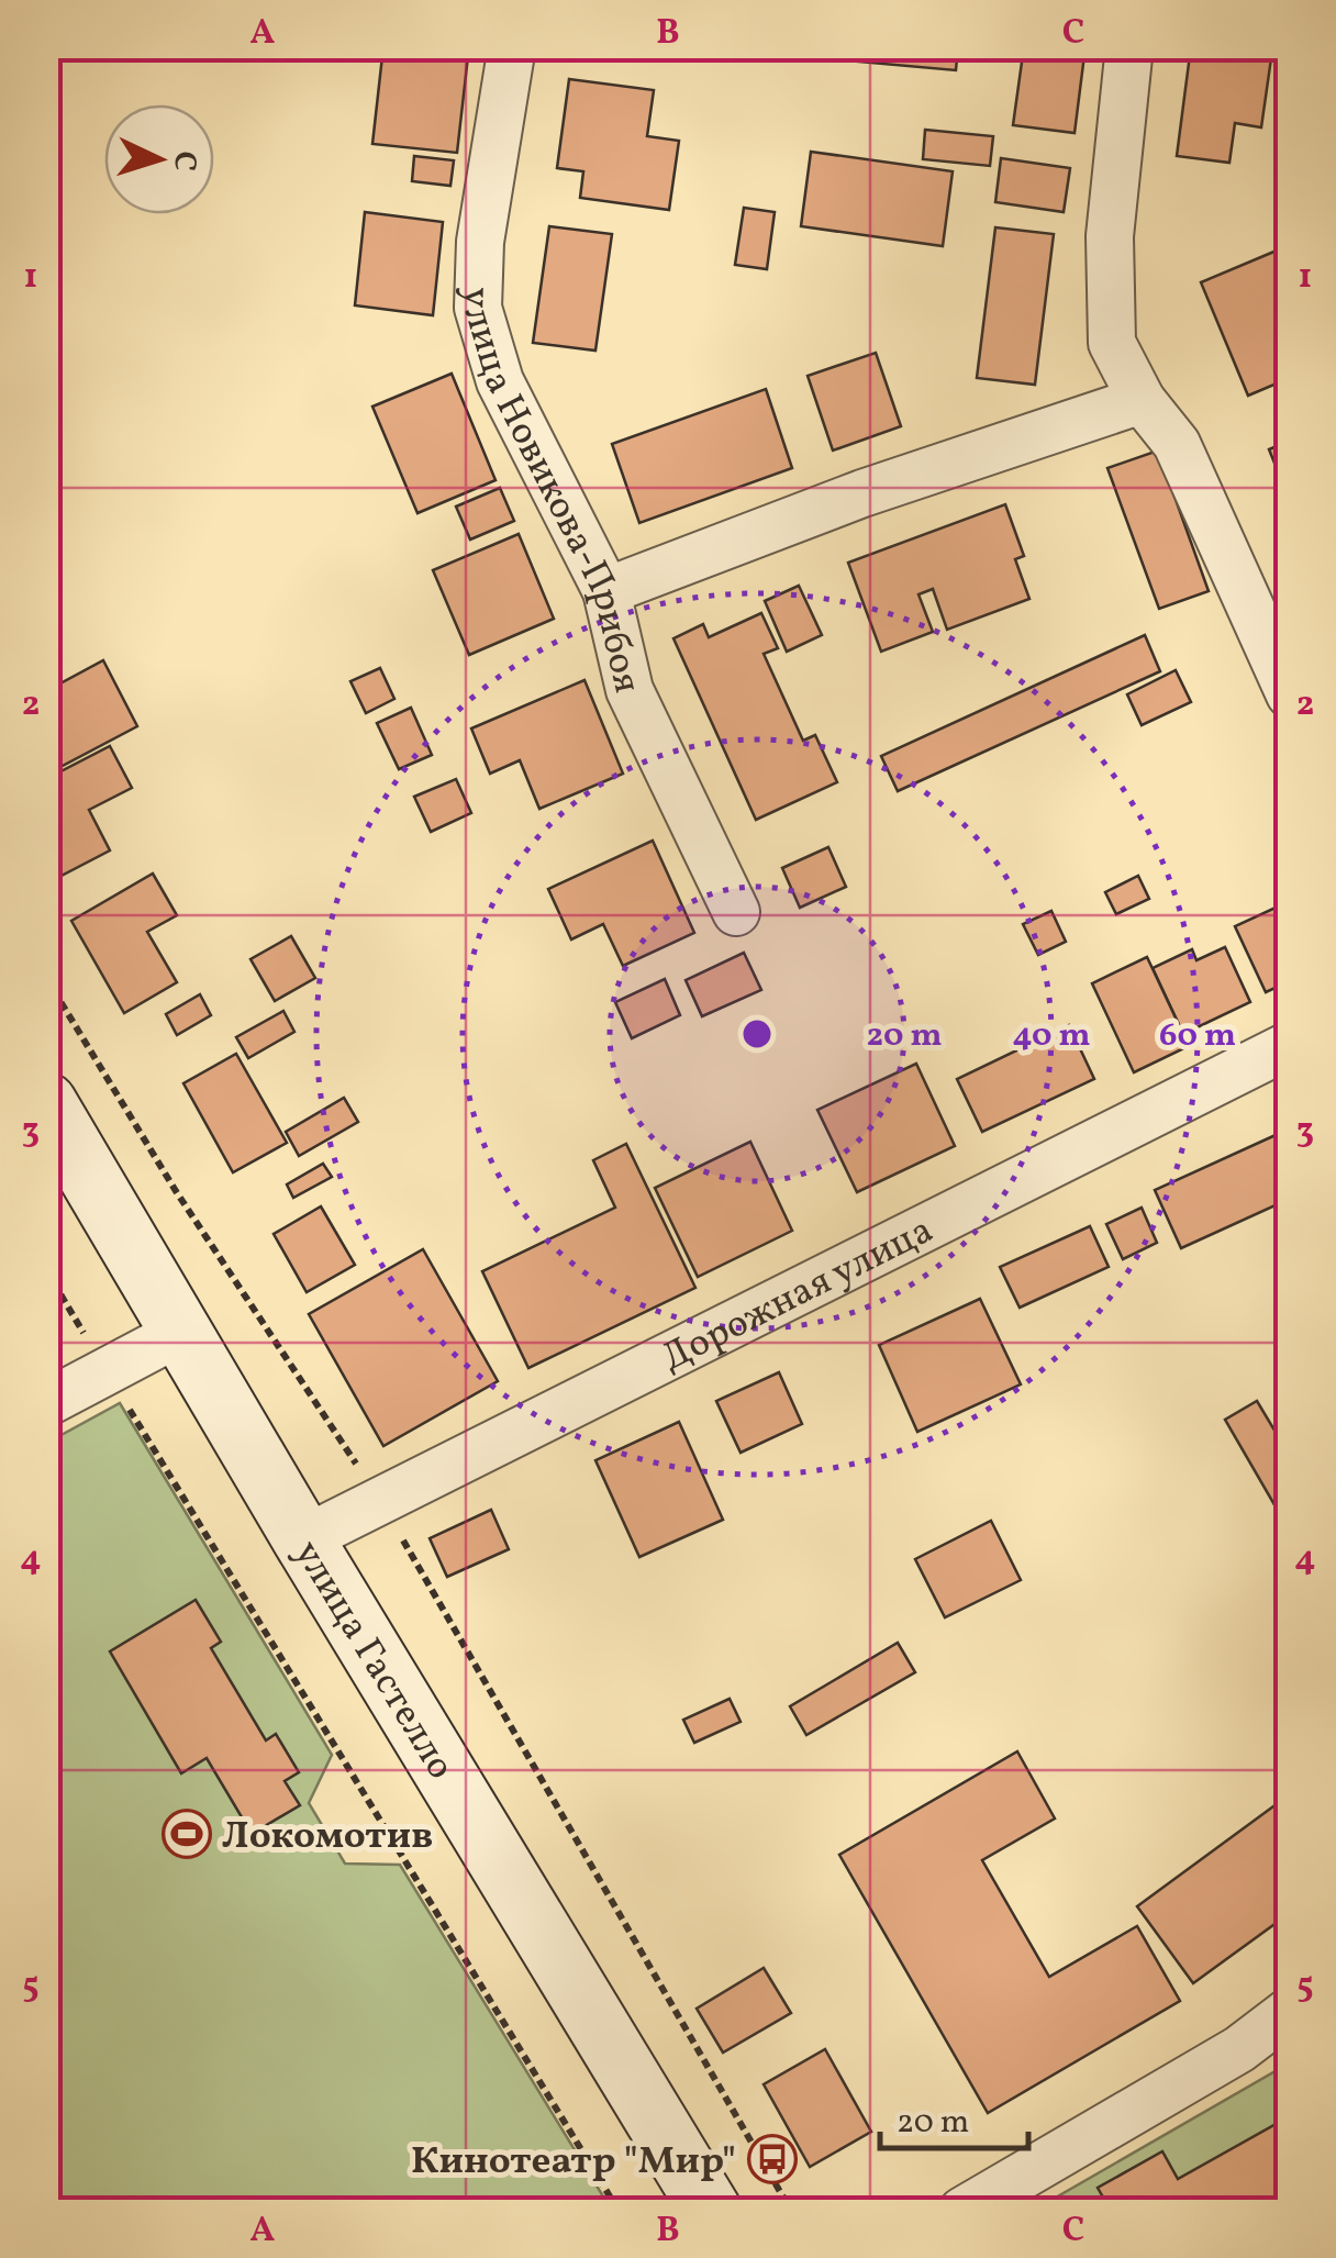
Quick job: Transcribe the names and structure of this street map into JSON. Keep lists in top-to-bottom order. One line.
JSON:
{"streets":{"street":["улица Новикова-Прибоя","Дорожная улица","улица Гастелло"]},"crossings":[["Дорожная улица","улица Гастелло"]],"places":{"sports":["Локомотив"],"bus stop":["Кинотеатр \"Мир\""]},"scale_bar":"20 m","north":"right","grid":{"columns":["A","B","C"],"rows":["1","2","3","4","5"]},"rings":["20 m","40 m","60 m"]}
